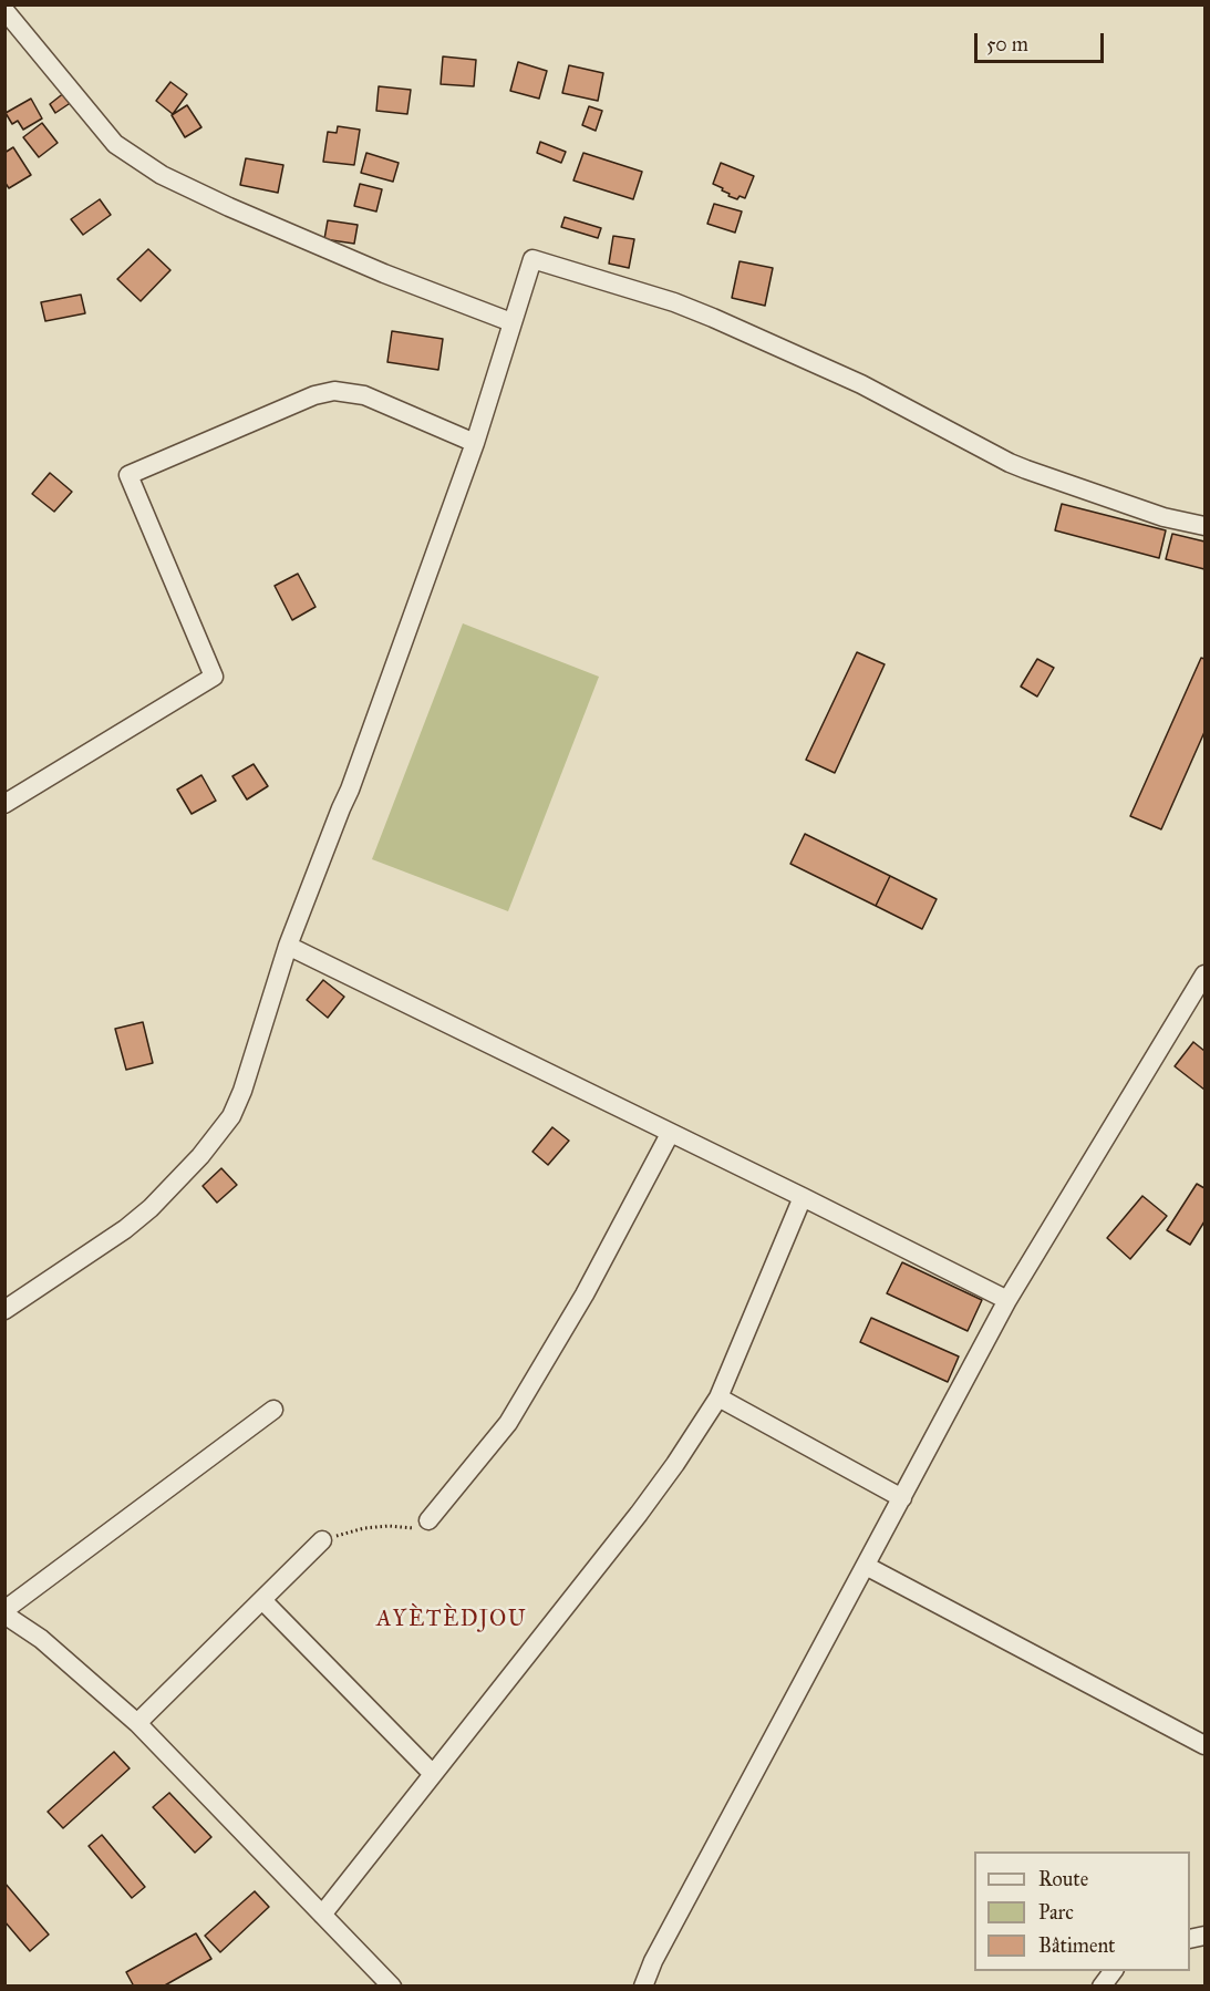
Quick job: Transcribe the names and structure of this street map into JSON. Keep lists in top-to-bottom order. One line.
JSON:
{"districts":["AYÈTÈDJOU"],"legend":["Route","Parc","Bâtiment"],"scale_bar":"50 m"}
